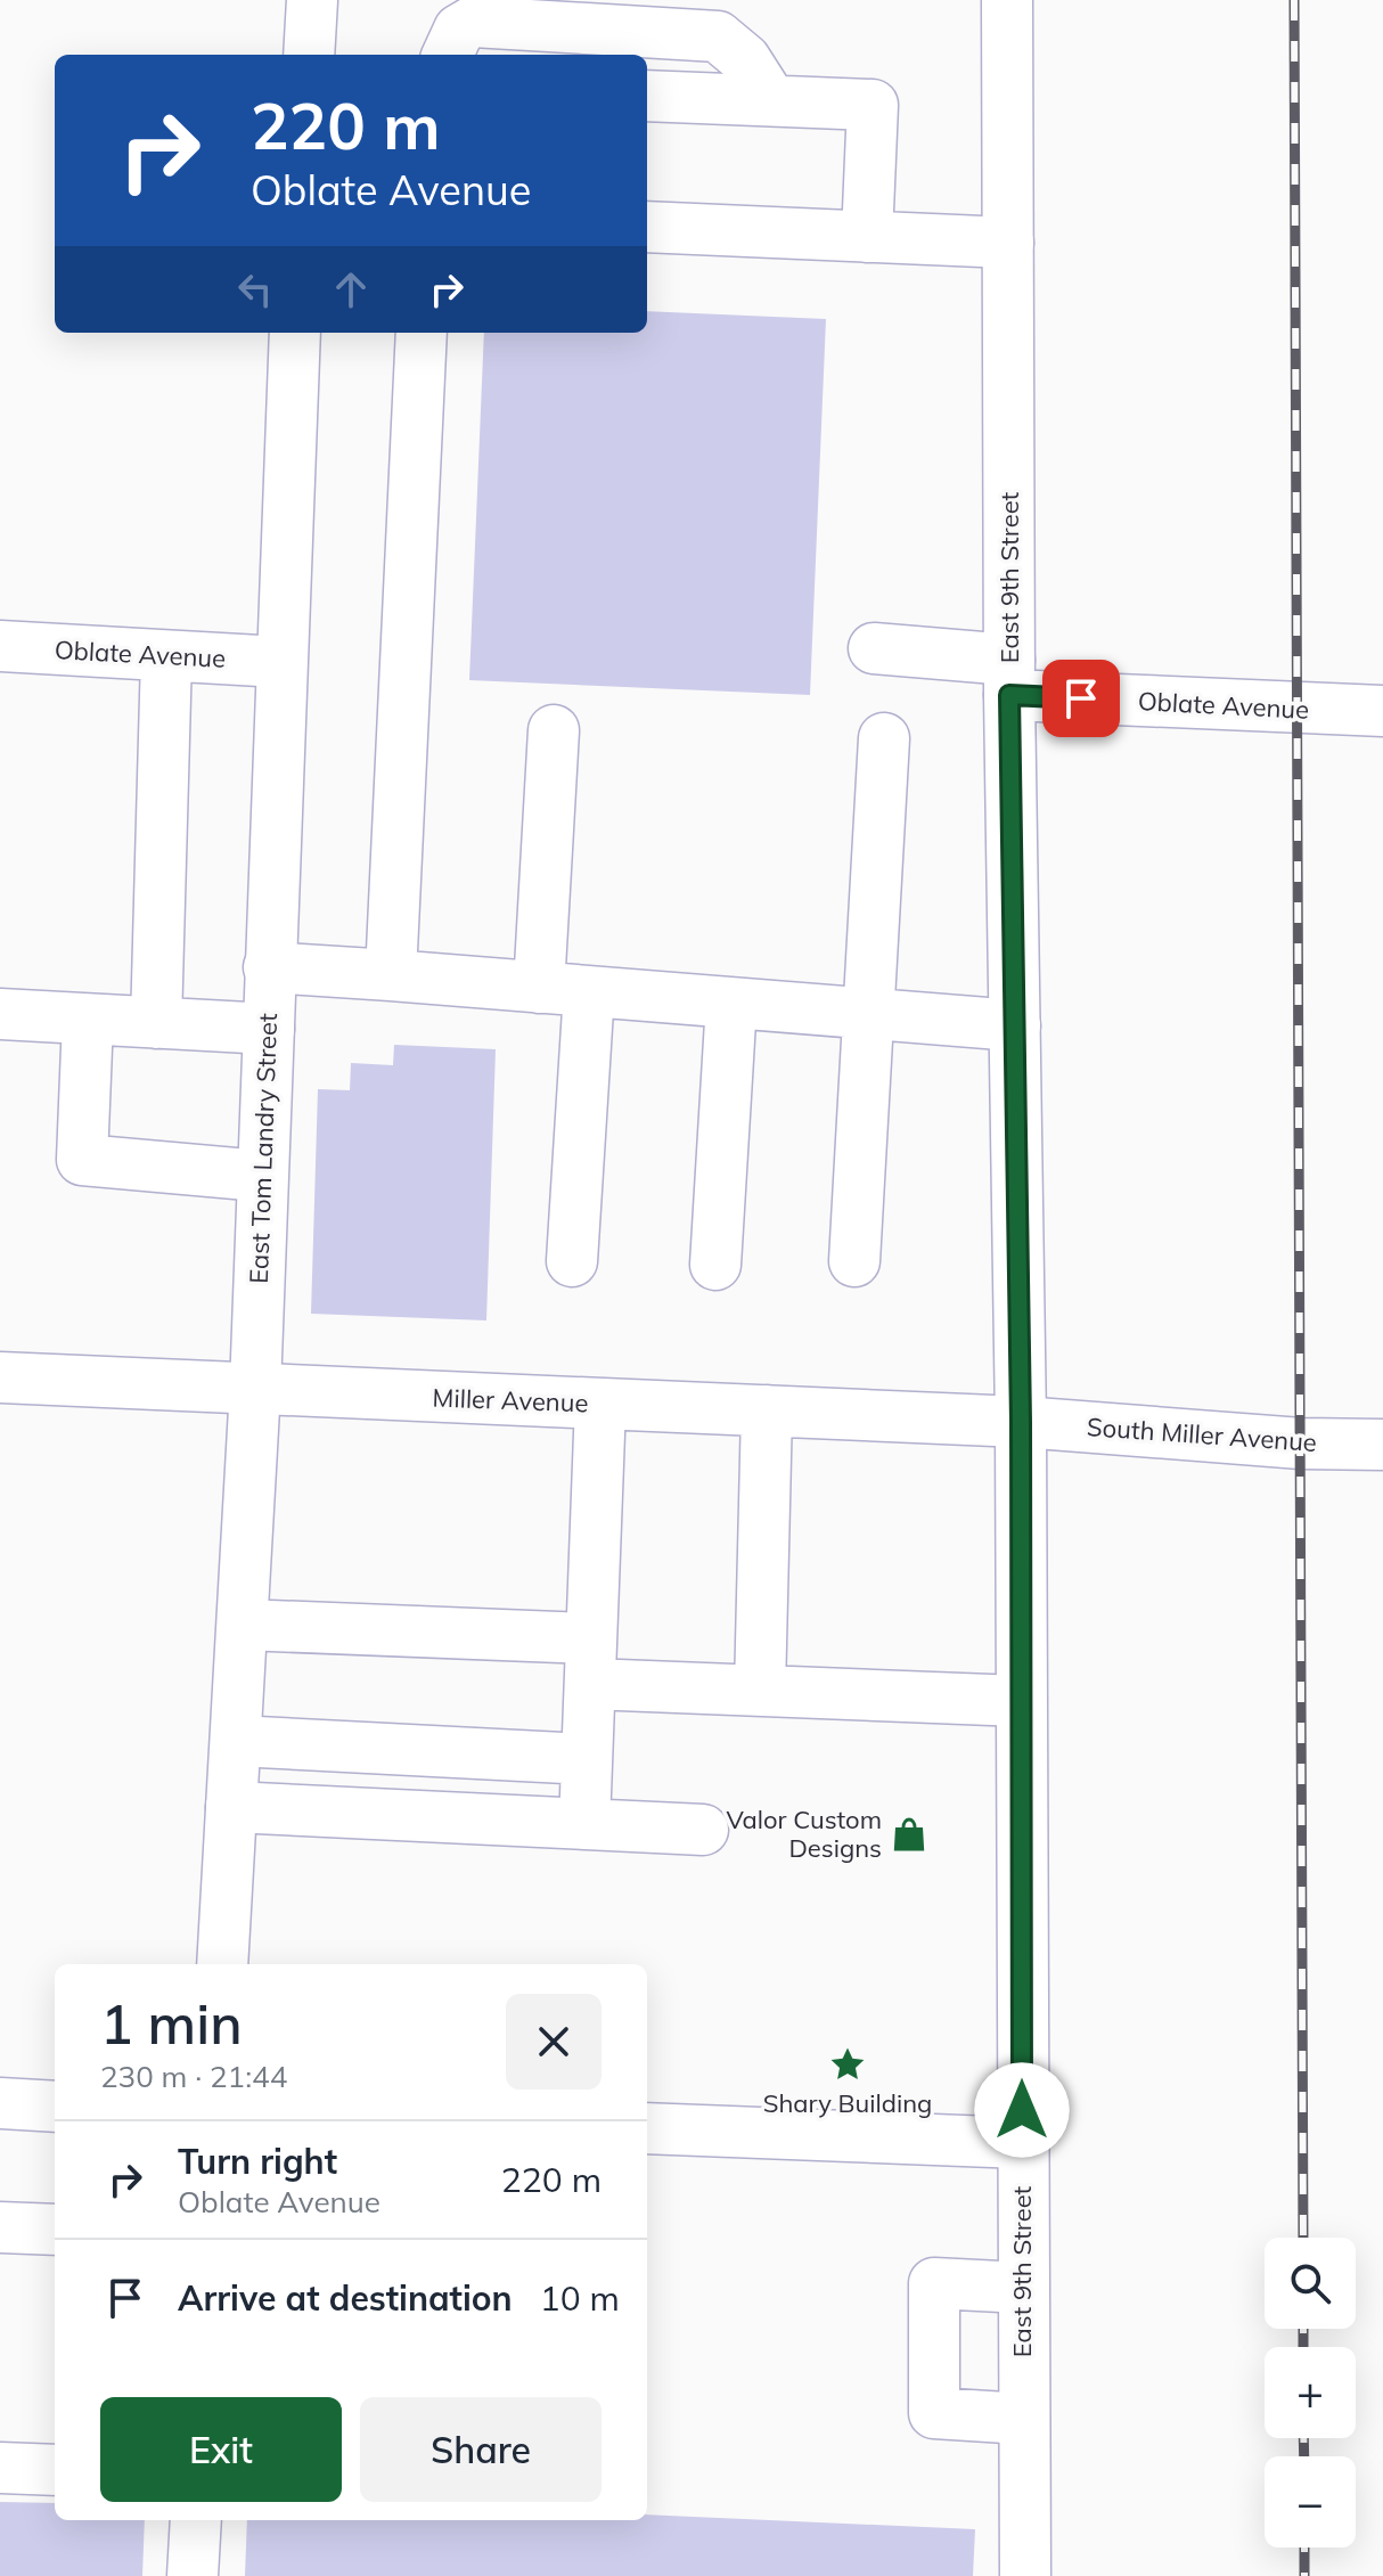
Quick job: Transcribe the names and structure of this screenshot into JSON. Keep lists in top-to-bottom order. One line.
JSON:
{"streets":{"main road":["East 9th Street","Oblate Avenue","East Tom Landry Street","Miller Avenue","South Miller Avenue"]},"crossings":[["East 9th Street","Oblate Avenue"],["East 9th Street","Miller Avenue"],["East 9th Street","South Miller Avenue"],["Oblate Avenue","East Tom Landry Street"],["East Tom Landry Street","Miller Avenue"],["Miller Avenue","South Miller Avenue"]],"places":{"shop":["Valor Custom Designs"],"place":["Shary Building"]},"page":{"turn":["220 m","Oblate Avenue"],"heading":["1 min","230 m · 21:44"],"list":[{"name":"Turn right","note":"Oblate Avenue","value":"220 m"},{"name":"Arrive at destination","value":"10 m"}],"map_buttons":["+","−"],"buttons":["Exit","Share"]}}
